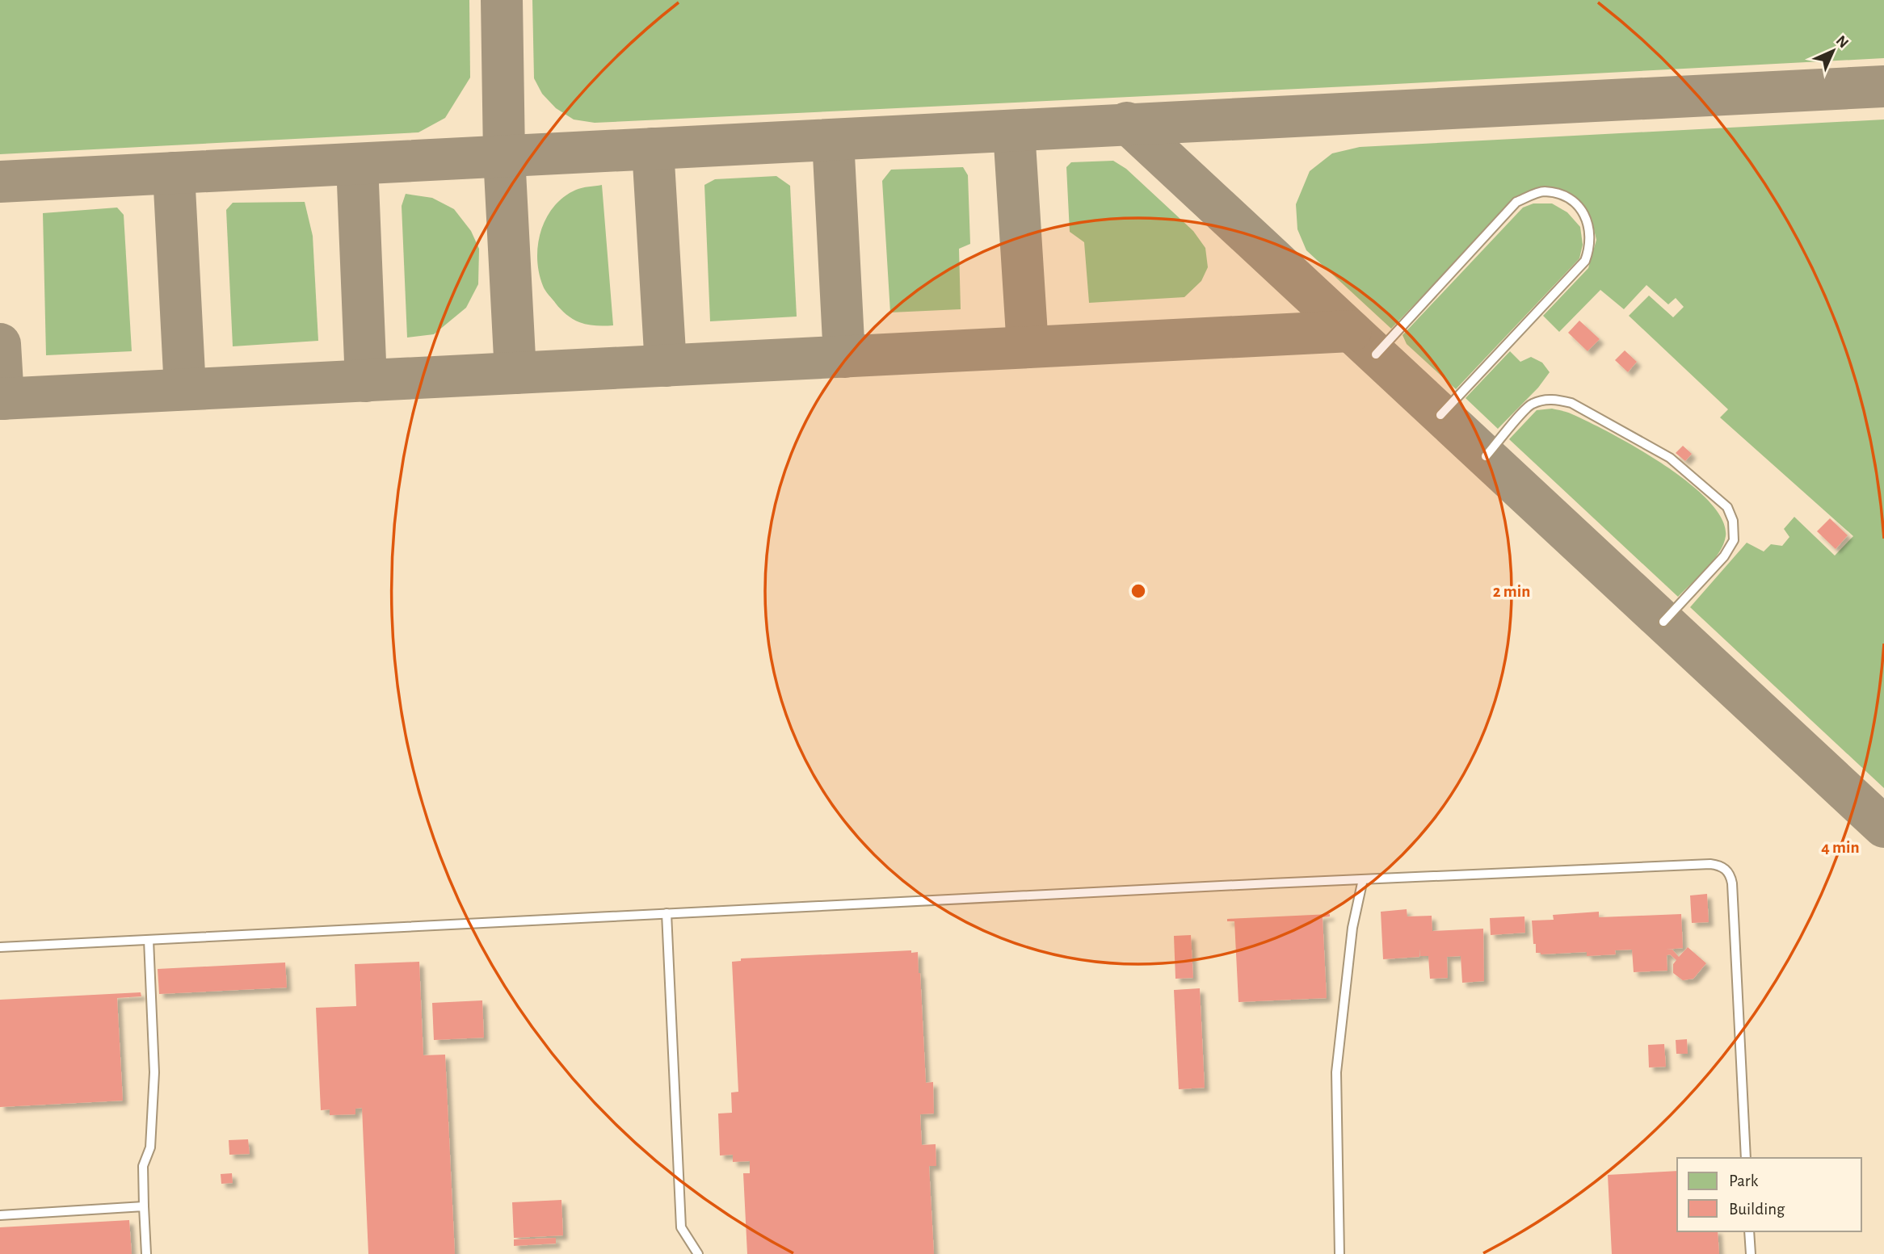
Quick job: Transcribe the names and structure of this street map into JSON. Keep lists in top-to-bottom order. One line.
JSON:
{"legend":["Park","Building"],"north":"top right","rings":["2 min","4 min"]}
